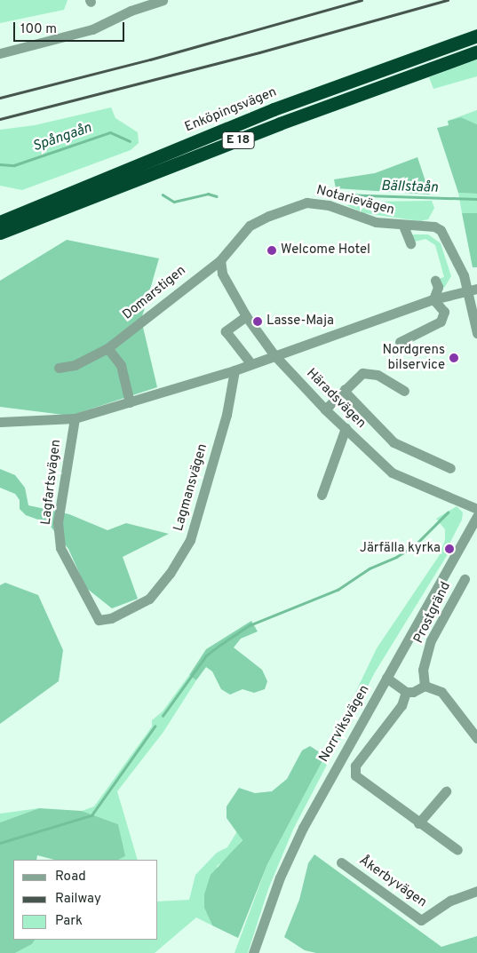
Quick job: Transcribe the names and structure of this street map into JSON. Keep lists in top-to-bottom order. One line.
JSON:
{"streets":{"highway":["Enköpingsvägen","E 18"],"street":["Notarievägen","Domarstigen","Häradsvägen","Lagfartsvägen","Lagmansvägen","Prostgränd","Norrviksvägen","Åkerbyvägen"]},"crossings":[["Notarievägen","Domarstigen"],["Notarievägen","Häradsvägen"],["Domarstigen","Häradsvägen"],["Lagfartsvägen","Lagmansvägen"]],"water":["Spångaån","Bällstaån"],"places":["Welcome Hotel","Lasse-Maja","Nordgrens bilservice","Järfälla kyrka"],"legend":["Road","Railway","Park"],"scale_bar":"100 m"}
